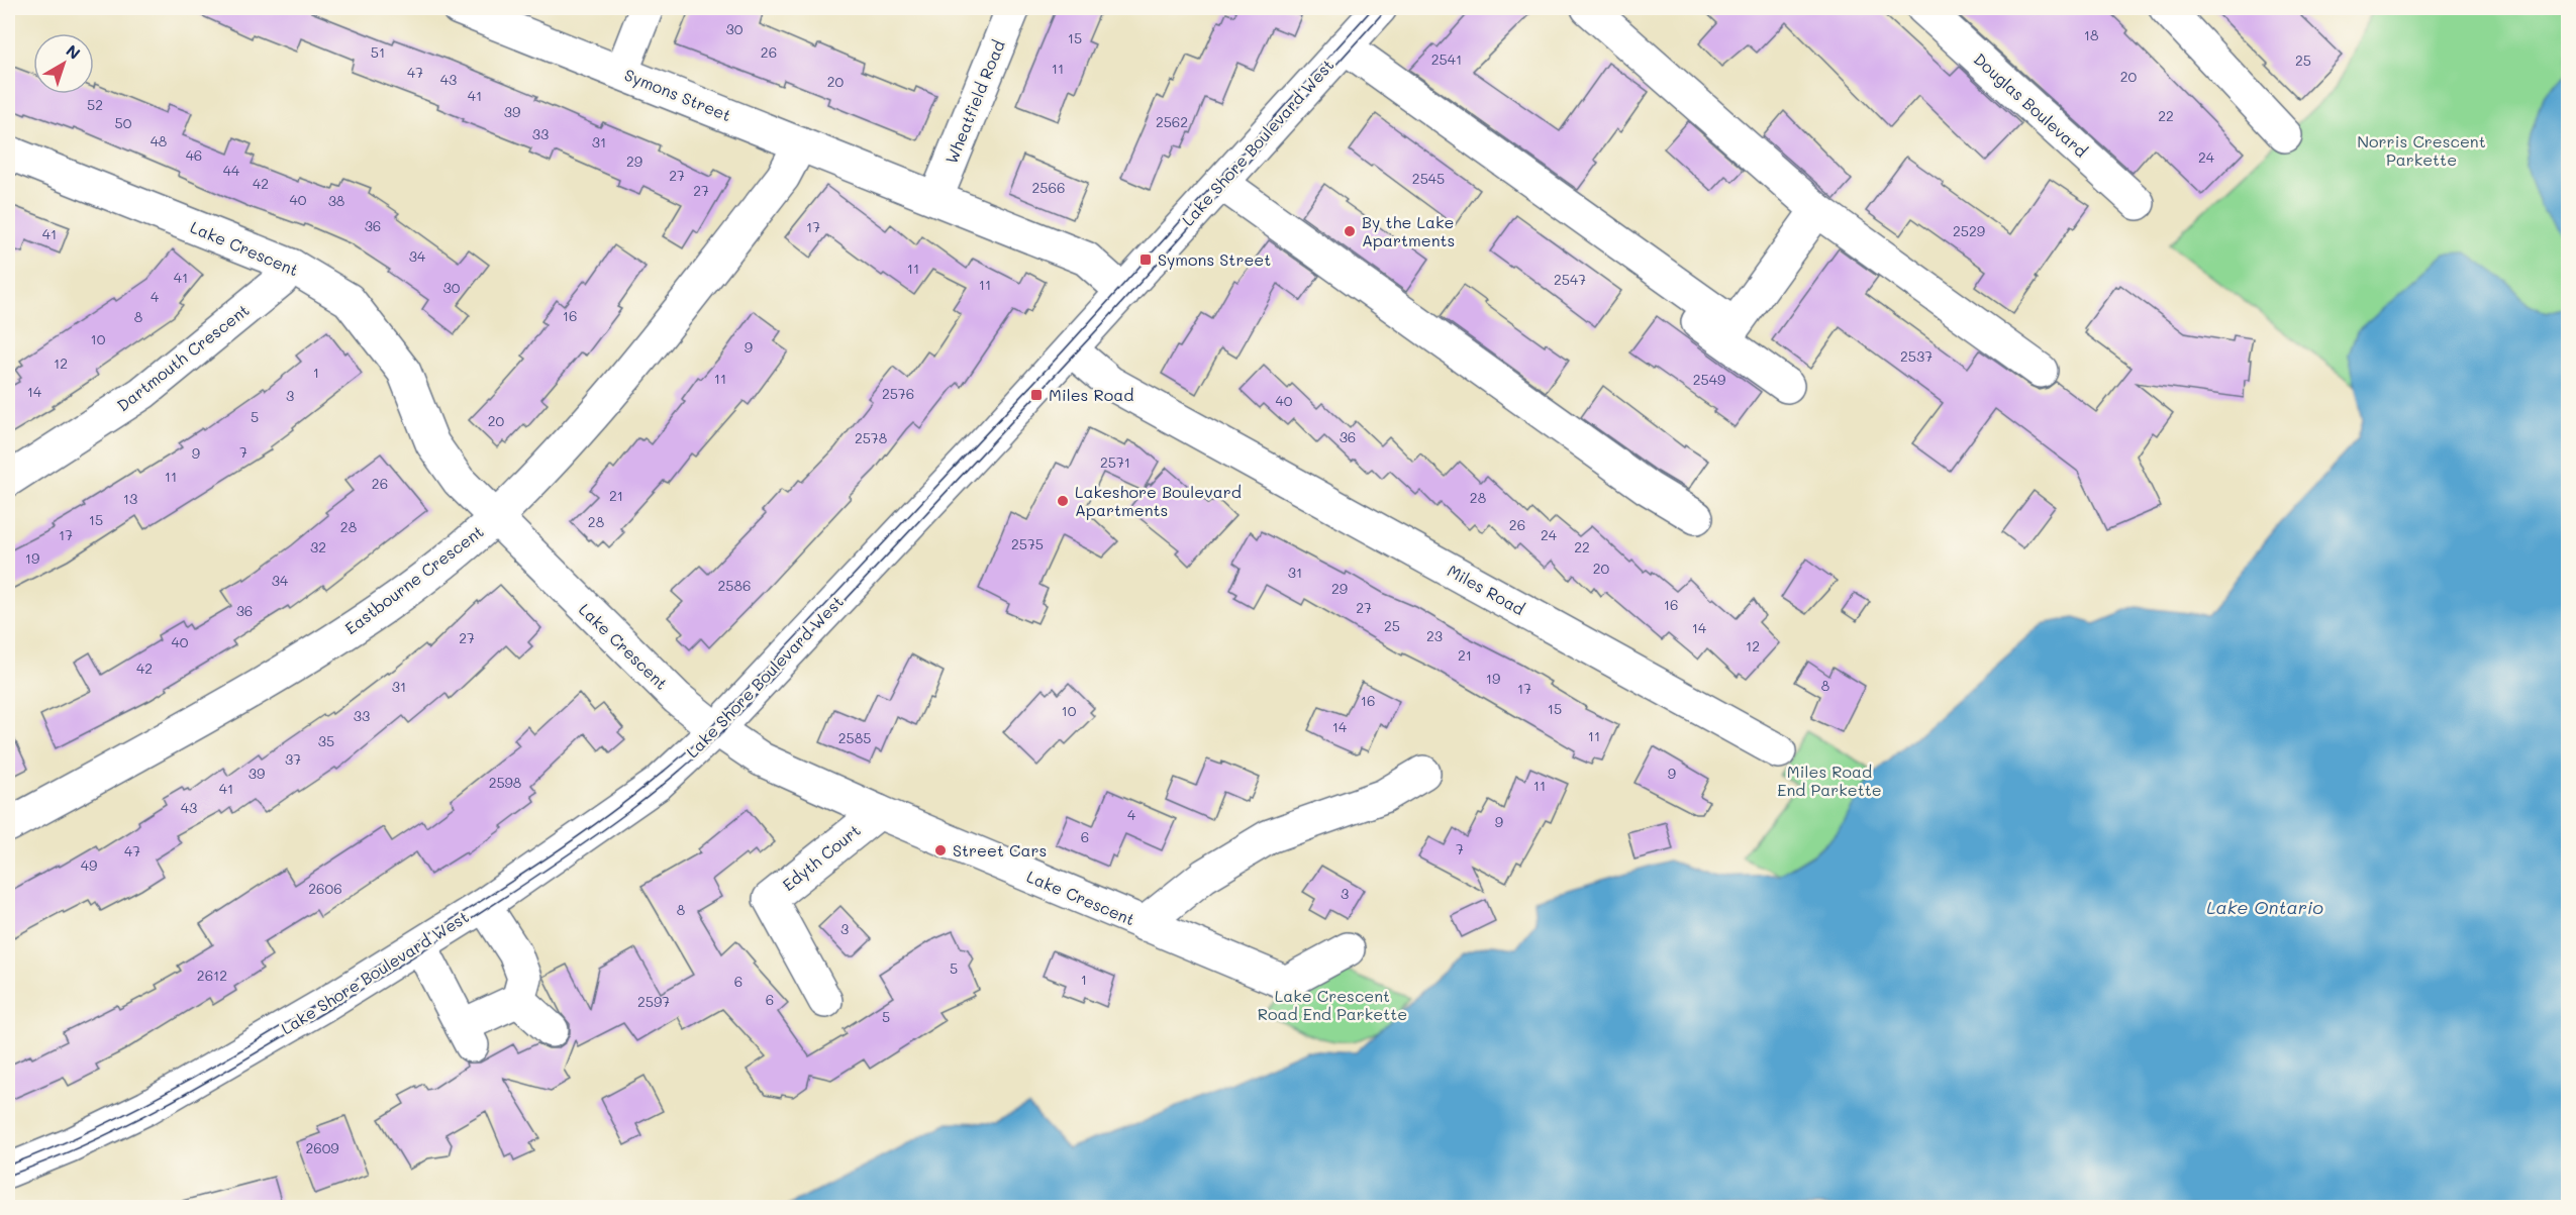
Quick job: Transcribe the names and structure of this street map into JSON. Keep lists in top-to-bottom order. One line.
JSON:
{"streets":{"street":["Symons Street","Wheatfield Road","Douglas Boulevard","Lake Shore Boulevard West","Lake Crescent","Dartmouth Crescent","Eastbourne Crescent","Miles Road","Edyth Court"]},"crossings":[["Symons Street","Wheatfield Road"],["Symons Street","Lake Shore Boulevard West"],["Symons Street","Eastbourne Crescent"],["Lake Shore Boulevard West","Lake Crescent"],["Lake Shore Boulevard West","Miles Road"],["Lake Crescent","Dartmouth Crescent"],["Lake Crescent","Eastbourne Crescent"],["Lake Crescent","Edyth Court"]],"water":["Lake Ontario"],"parks":["Norris Crescent Parkette","Miles Road End Parkette","Lake Crescent Road End Parkette"],"places":{"other":["By the Lake Apartments","Lakeshore Boulevard Apartments","Street Cars"],"transit":["Symons Street","Miles Road"]},"house_numbers":["30","18","15","51","26","2541","25","11","47","20","43","20","41","52","39","22","2562","50","33","48","31","46","24","29","44","27","2545","42","2566","27","40","38","36","17","2529","41","34","11","41","2547","11","30","4","16","8","10","9","2537","12","1","11","2549","14","2576","3","40","5","20","36","2578","7","9","2571","11","26","21","28","13","15","28","26","28","17","24","2575","32","22","19","20","31","34","2586","29","16","27","36","25","14","23","27","40","12","21","42","19","8","31","17","16","15","10","33","14","11","2585","35","37","39","9","2598","11","41","43","4","9","6","7","47","49","2606","3","8","3","5","2612","1","6","6","2597","5","2609"],"north":"top right"}
